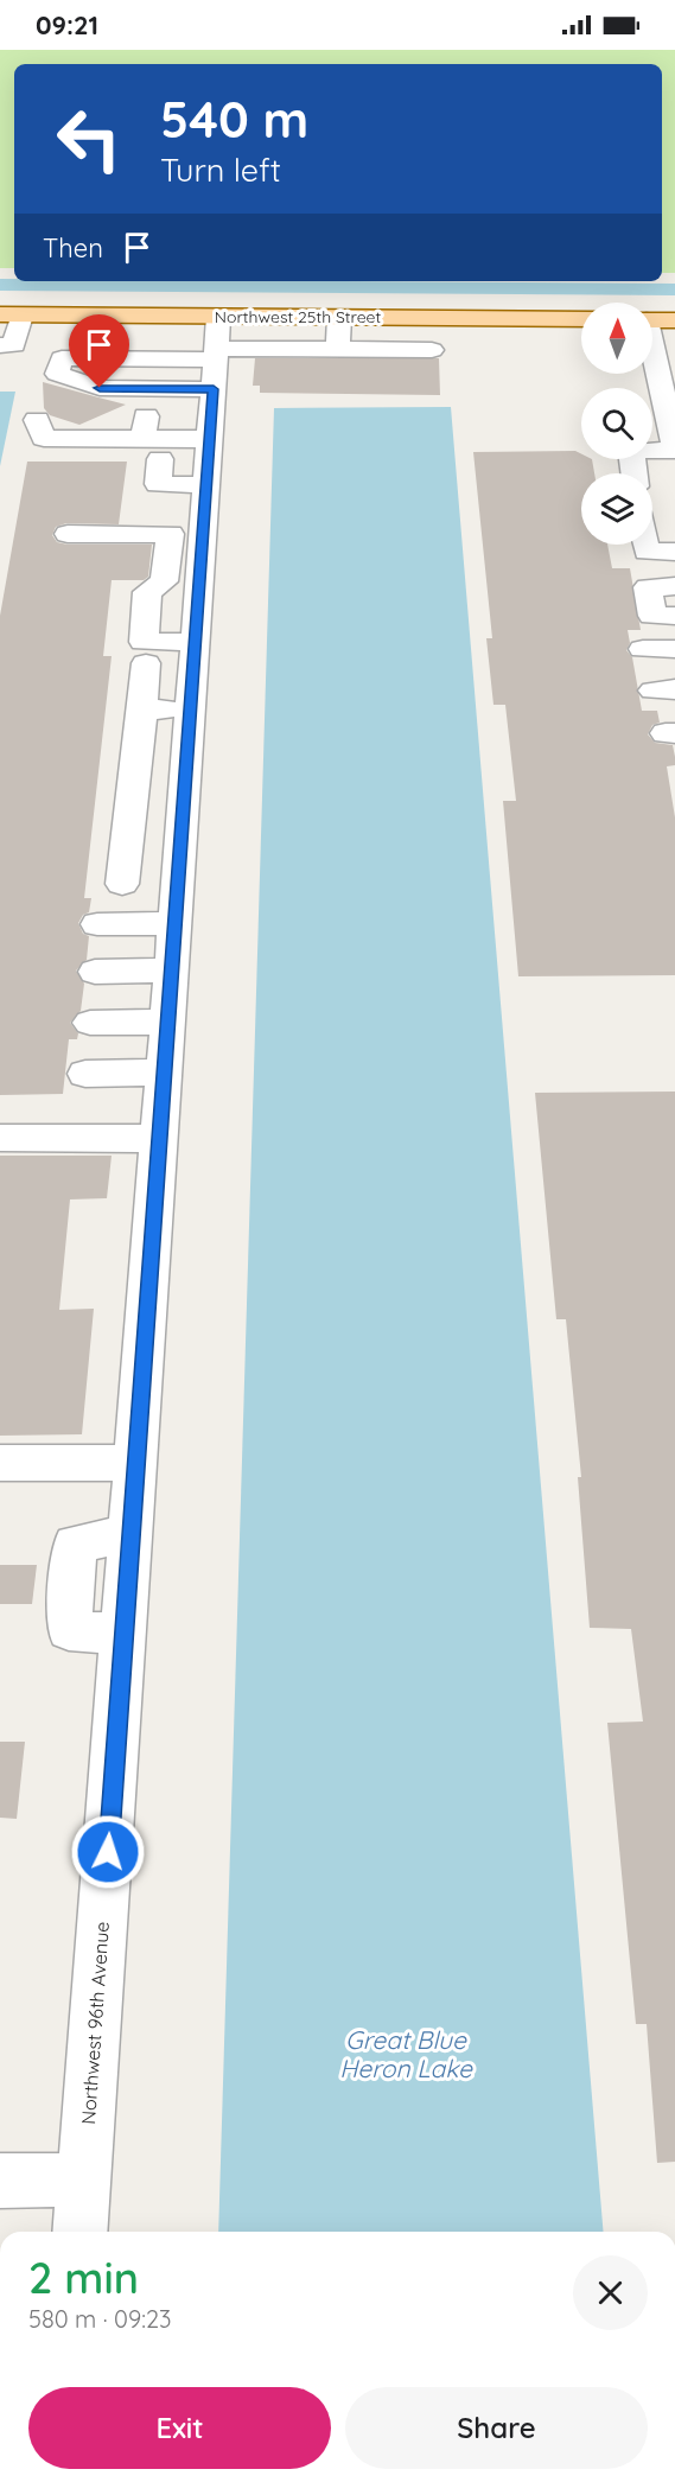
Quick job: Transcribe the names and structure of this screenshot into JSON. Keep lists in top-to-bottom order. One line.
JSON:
{"streets":{"main road":["Northwest 25th Street"],"street":["Northwest 96th Avenue"]},"crossings":[["Northwest 25th Street","Northwest 96th Avenue"]],"water":["Great Blue Heron Lake"],"north":"top","page":{"status":"09:21","turn":["540 m","Turn left"],"then":"Then","heading":["2 min","580 m · 09:23"],"buttons":["Exit","Share"]}}
